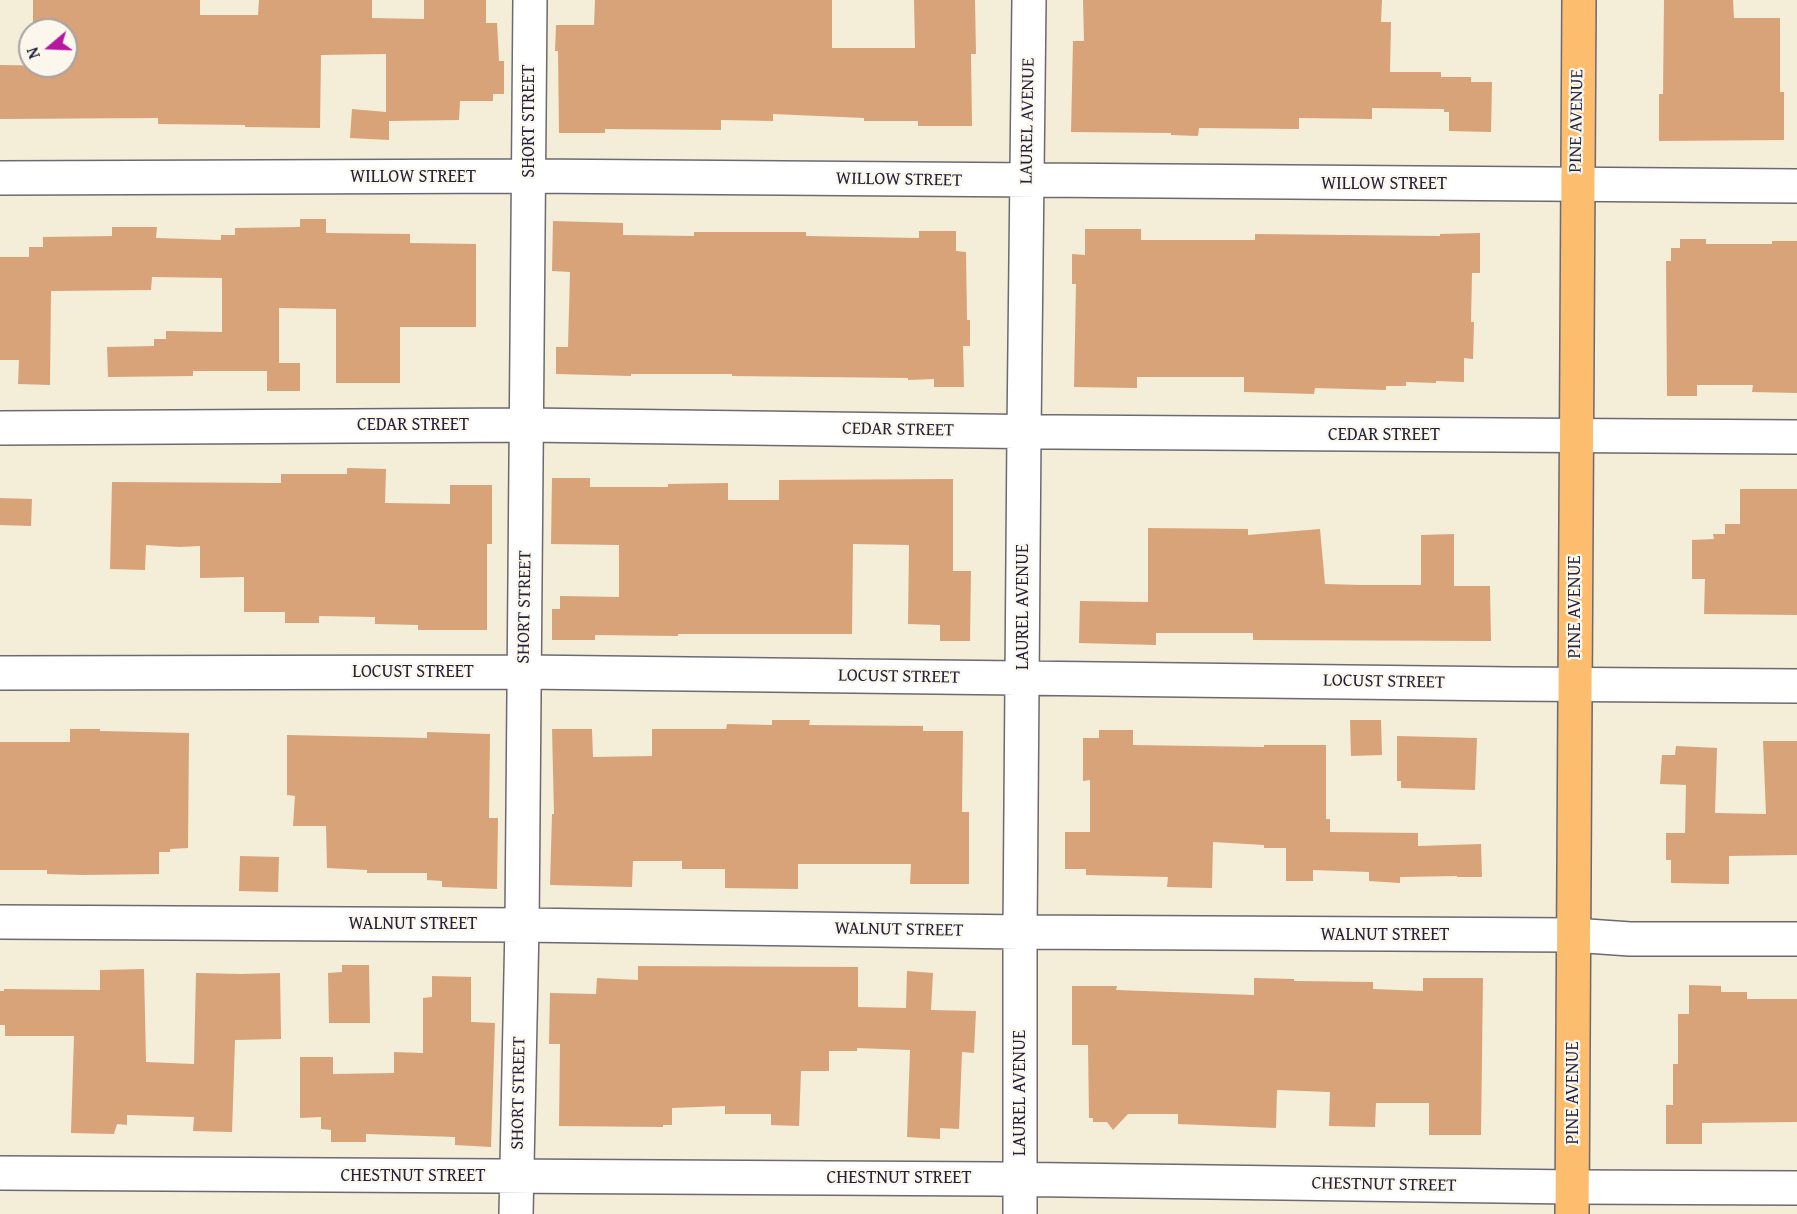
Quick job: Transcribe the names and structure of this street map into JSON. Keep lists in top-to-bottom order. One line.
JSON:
{"streets":{"main road":["PINE AVENUE"],"street":["SHORT STREET","LAUREL AVENUE","WILLOW STREET","CEDAR STREET","LOCUST STREET","WALNUT STREET","CHESTNUT STREET"]},"crossings":[["SHORT STREET","WILLOW STREET"],["SHORT STREET","CEDAR STREET"],["SHORT STREET","LOCUST STREET"],["SHORT STREET","WALNUT STREET"],["SHORT STREET","CHESTNUT STREET"],["LAUREL AVENUE","WILLOW STREET"],["LAUREL AVENUE","CEDAR STREET"],["LAUREL AVENUE","LOCUST STREET"],["LAUREL AVENUE","WALNUT STREET"],["LAUREL AVENUE","CHESTNUT STREET"],["PINE AVENUE","WILLOW STREET"],["PINE AVENUE","CEDAR STREET"],["PINE AVENUE","LOCUST STREET"],["PINE AVENUE","WALNUT STREET"],["PINE AVENUE","CHESTNUT STREET"]],"north":"left"}
